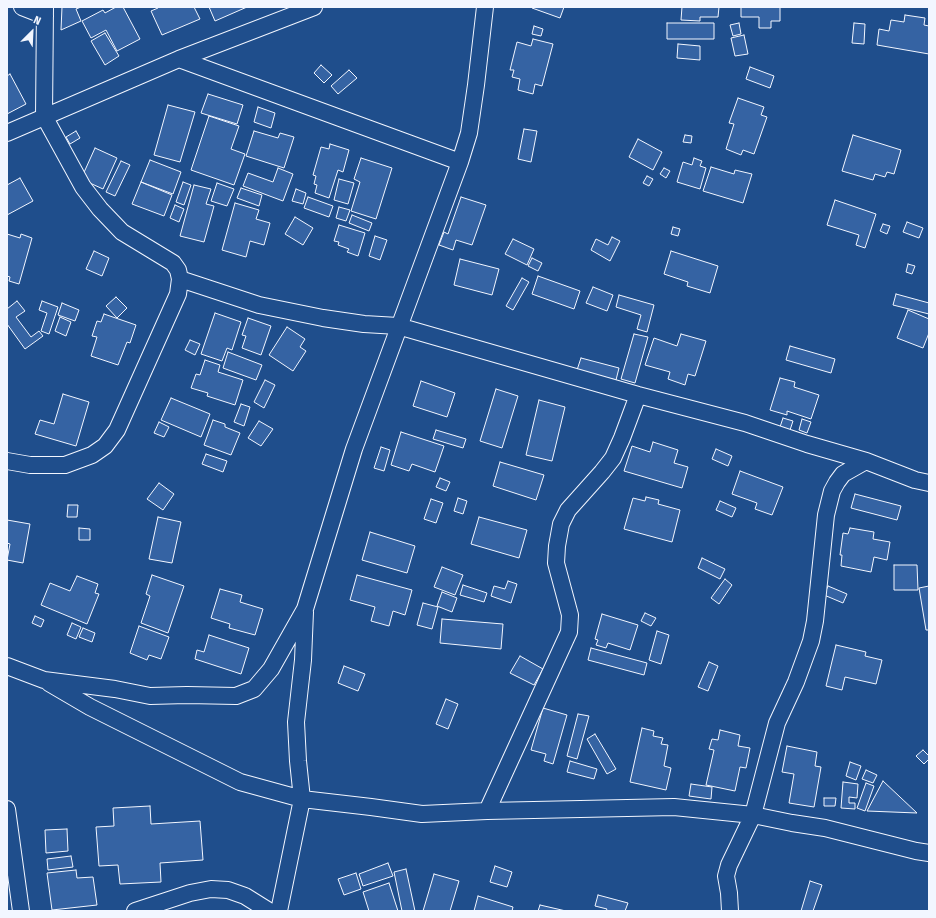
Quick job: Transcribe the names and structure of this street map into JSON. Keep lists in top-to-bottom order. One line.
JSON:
{"north":"top right"}
